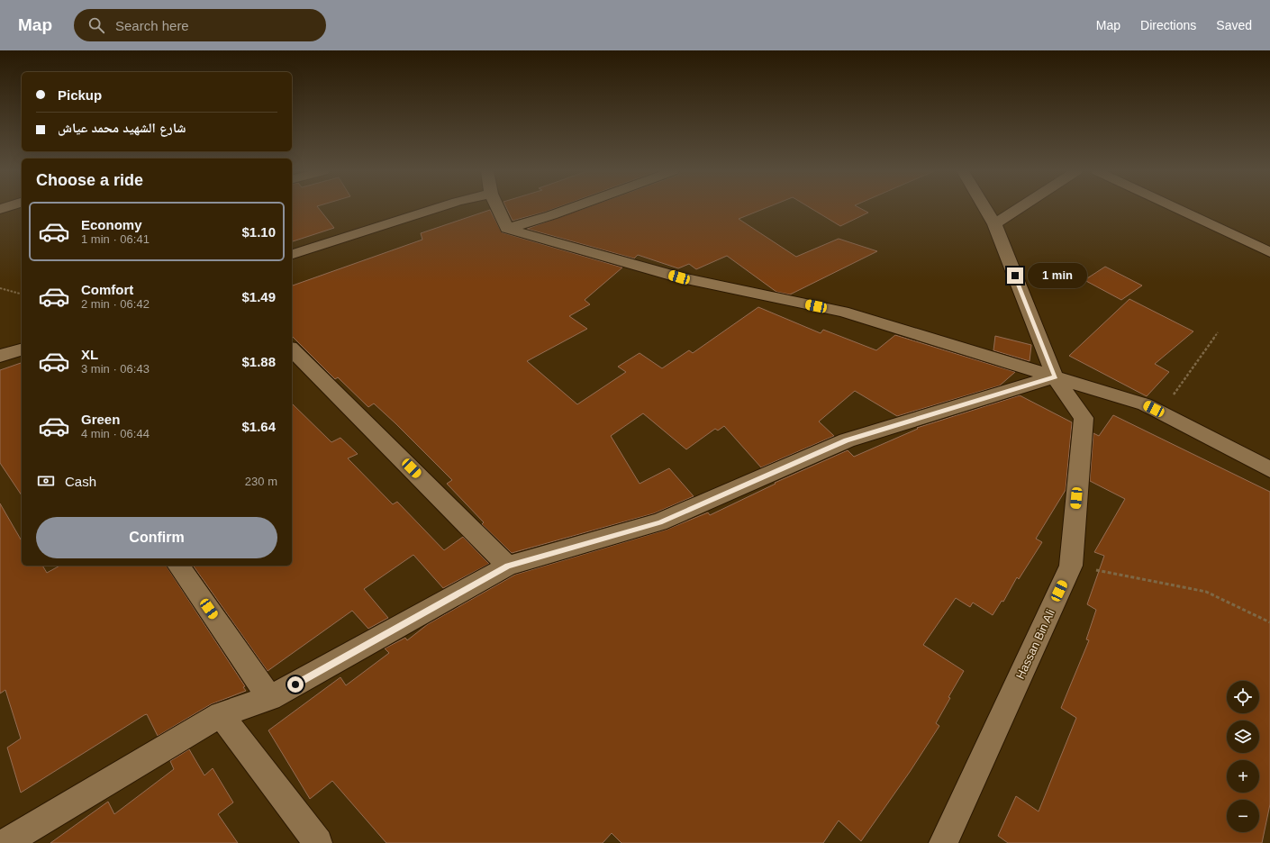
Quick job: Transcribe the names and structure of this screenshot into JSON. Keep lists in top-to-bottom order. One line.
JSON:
{"streets":{"street":["Hassan Bin Ali"]},"page":{"header":"Map","search":"Search here","nav":["Map","Directions","Saved"],"banner":["Pickup","شارع الشهيد محمد عياش"],"heading":"Choose a ride","list":[{"name":"Economy","note":"1 min · 06:41","value":"$1.10"},{"name":"Comfort","note":"2 min · 06:42","value":"$1.49"},{"name":"XL","note":"3 min · 06:43","value":"$1.88"},{"name":"Green","note":"4 min · 06:44","value":"$1.64"}],"bubble":"1 min","pay":["Cash","230 m"],"buttons":"Confirm","map_buttons":["+","−"]}}
